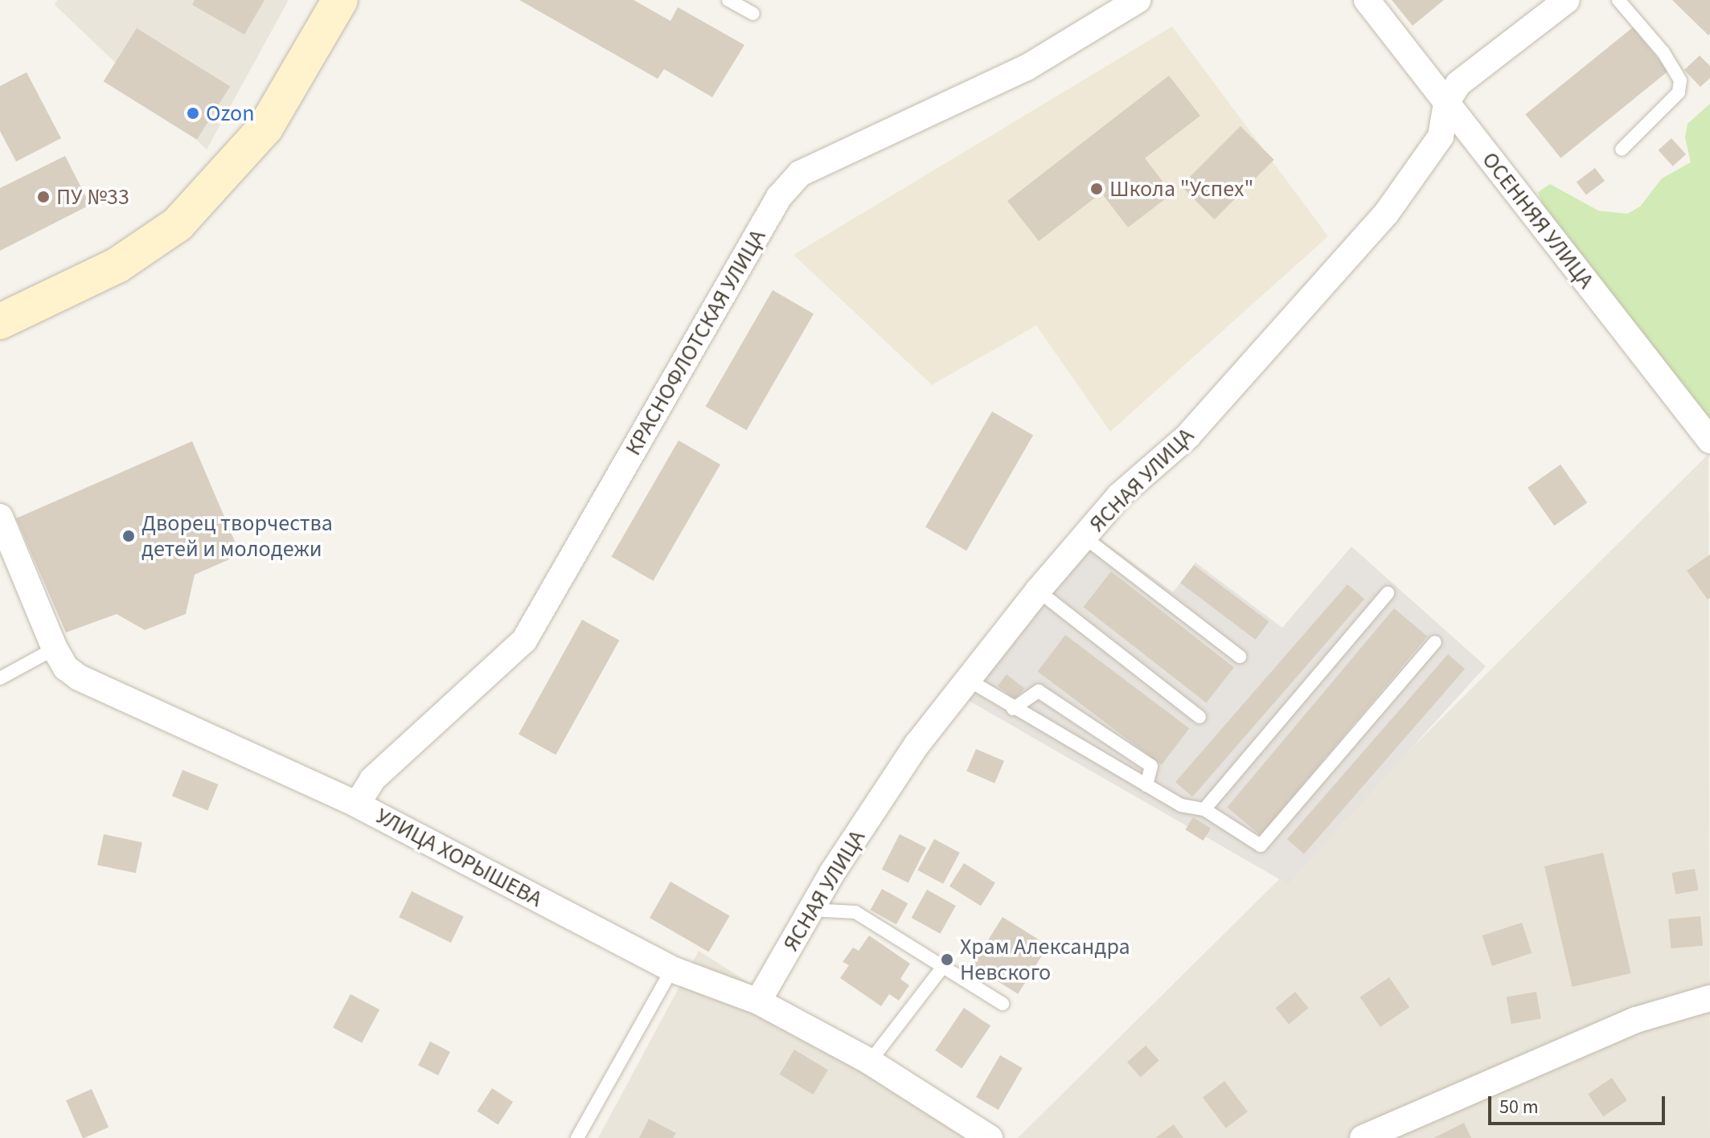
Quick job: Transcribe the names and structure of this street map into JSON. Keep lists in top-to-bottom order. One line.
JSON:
{"streets":{"street":["ОСЕННЯЯ УЛИЦА","КРАСНОФЛОТСКАЯ УЛИЦА","ЯСНАЯ УЛИЦА","УЛИЦА ХОРЫШЕВА"]},"crossings":[["ОСЕННЯЯ УЛИЦА","ЯСНАЯ УЛИЦА"],["КРАСНОФЛОТСКАЯ УЛИЦА","УЛИЦА ХОРЫШЕВА"],["ЯСНАЯ УЛИЦА","УЛИЦА ХОРЫШЕВА"]],"places":["Ozon","Школа \"Успех\"","ПУ №33","Дворец творчества детей и молодежи","Храм Александра Невского"],"scale_bar":"50 m"}
